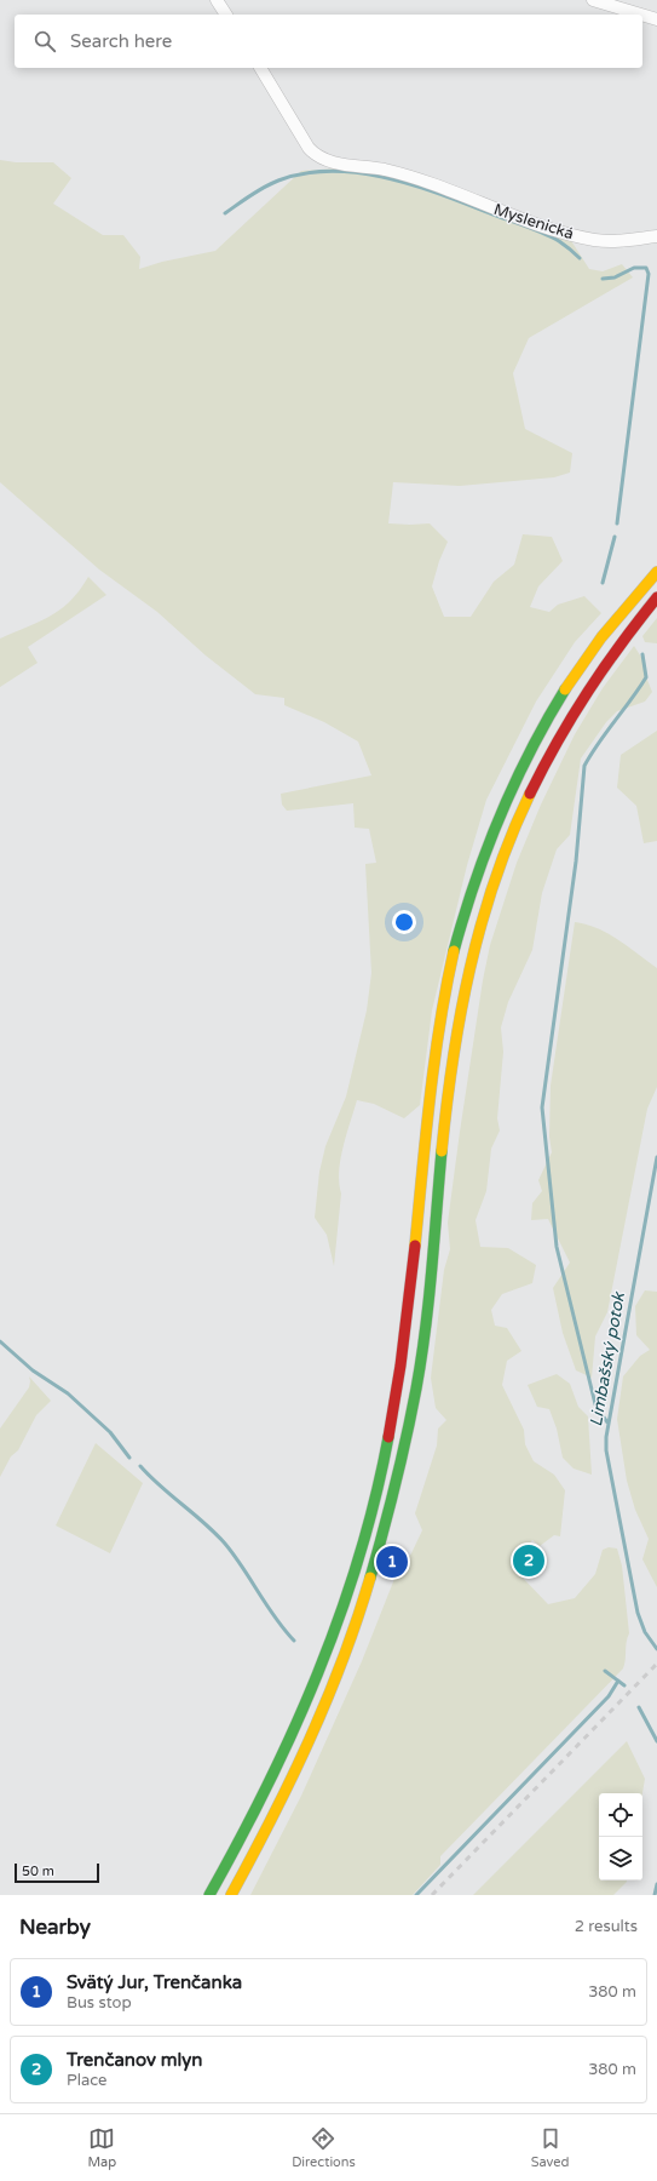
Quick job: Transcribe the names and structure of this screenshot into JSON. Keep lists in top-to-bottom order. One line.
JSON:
{"streets":{"street":["Myslenická"]},"water":["Limbašský potok"],"scale_bar":"50 m","page":{"search":"Search here","pins":["2","1"],"scale":"50 m","heading":["Nearby","2 results"],"list":[{"mark":"1","name":"Svätý Jur, Trenčanka","note":"Bus stop","value":"380 m"},{"mark":"2","name":"Trenčanov mlyn","note":"Place","value":"380 m"}],"nav":["Map","Directions","Saved"]}}
